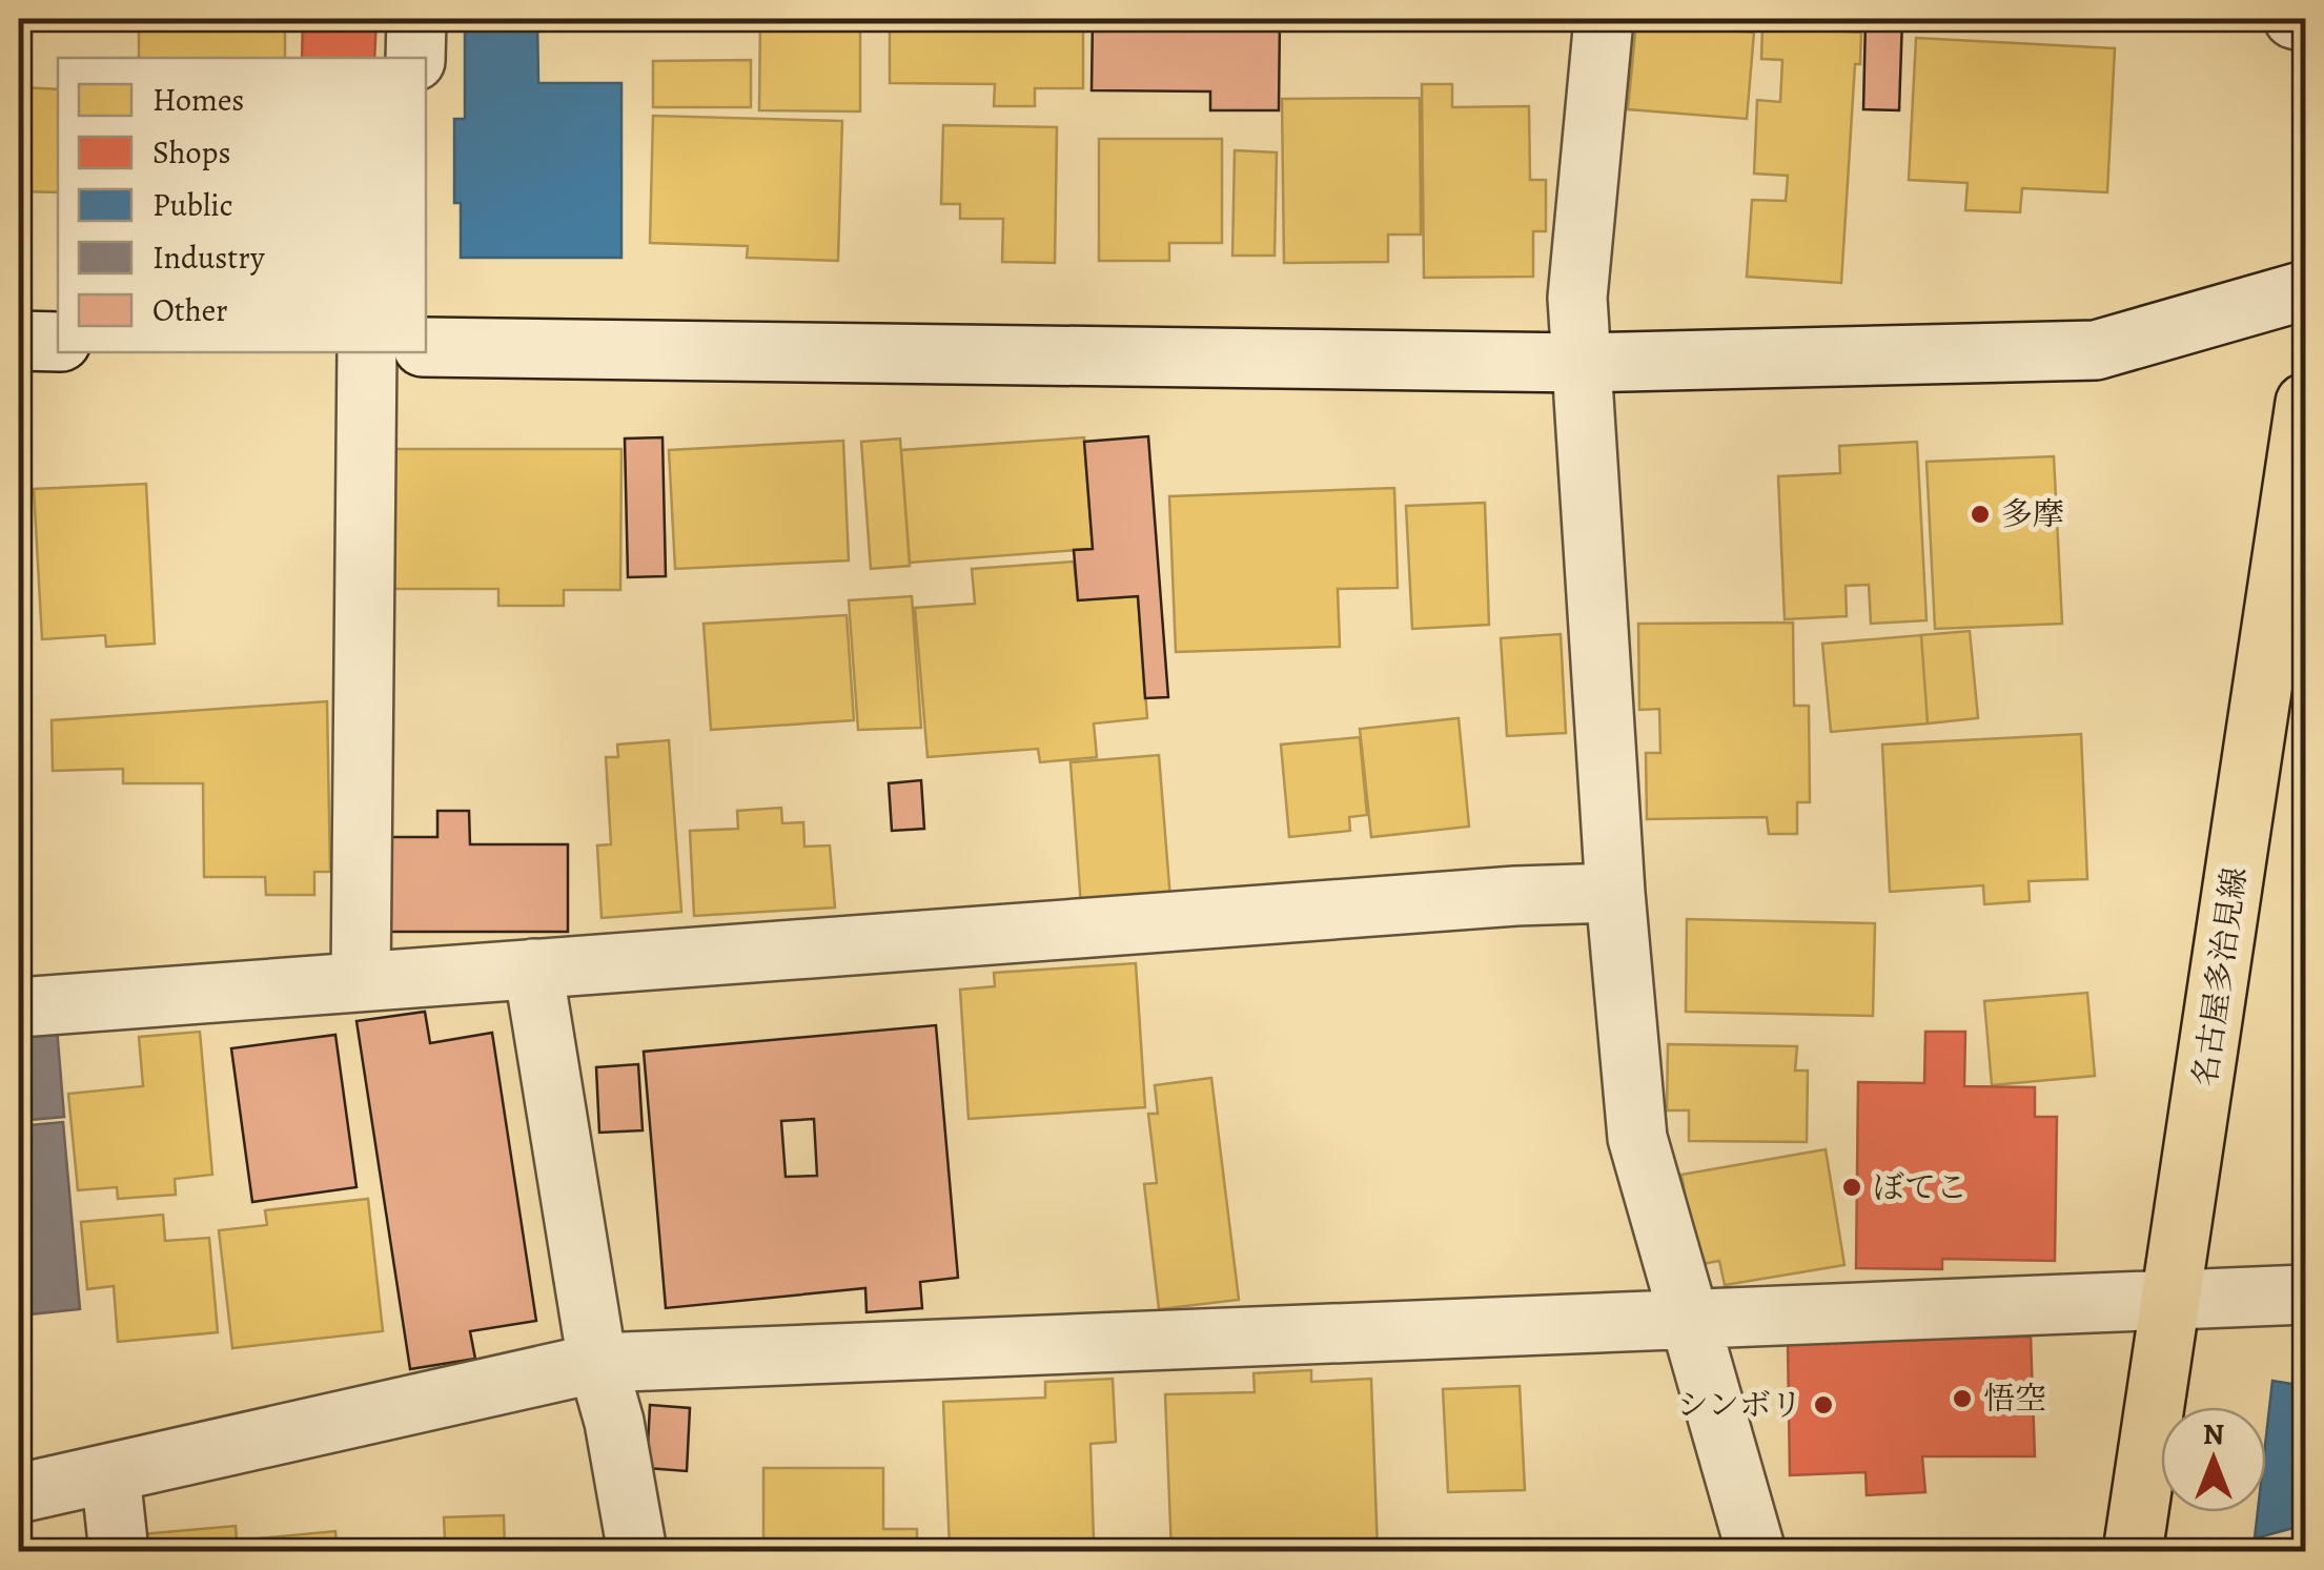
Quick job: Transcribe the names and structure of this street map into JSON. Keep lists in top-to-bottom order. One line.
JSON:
{"streets":{"main road":["名古屋多治見線"]},"places":["多摩","ぼてこ","悟空","シンボリ"],"legend":["Homes","Shops","Public","Industry","Other"],"north":"top"}
